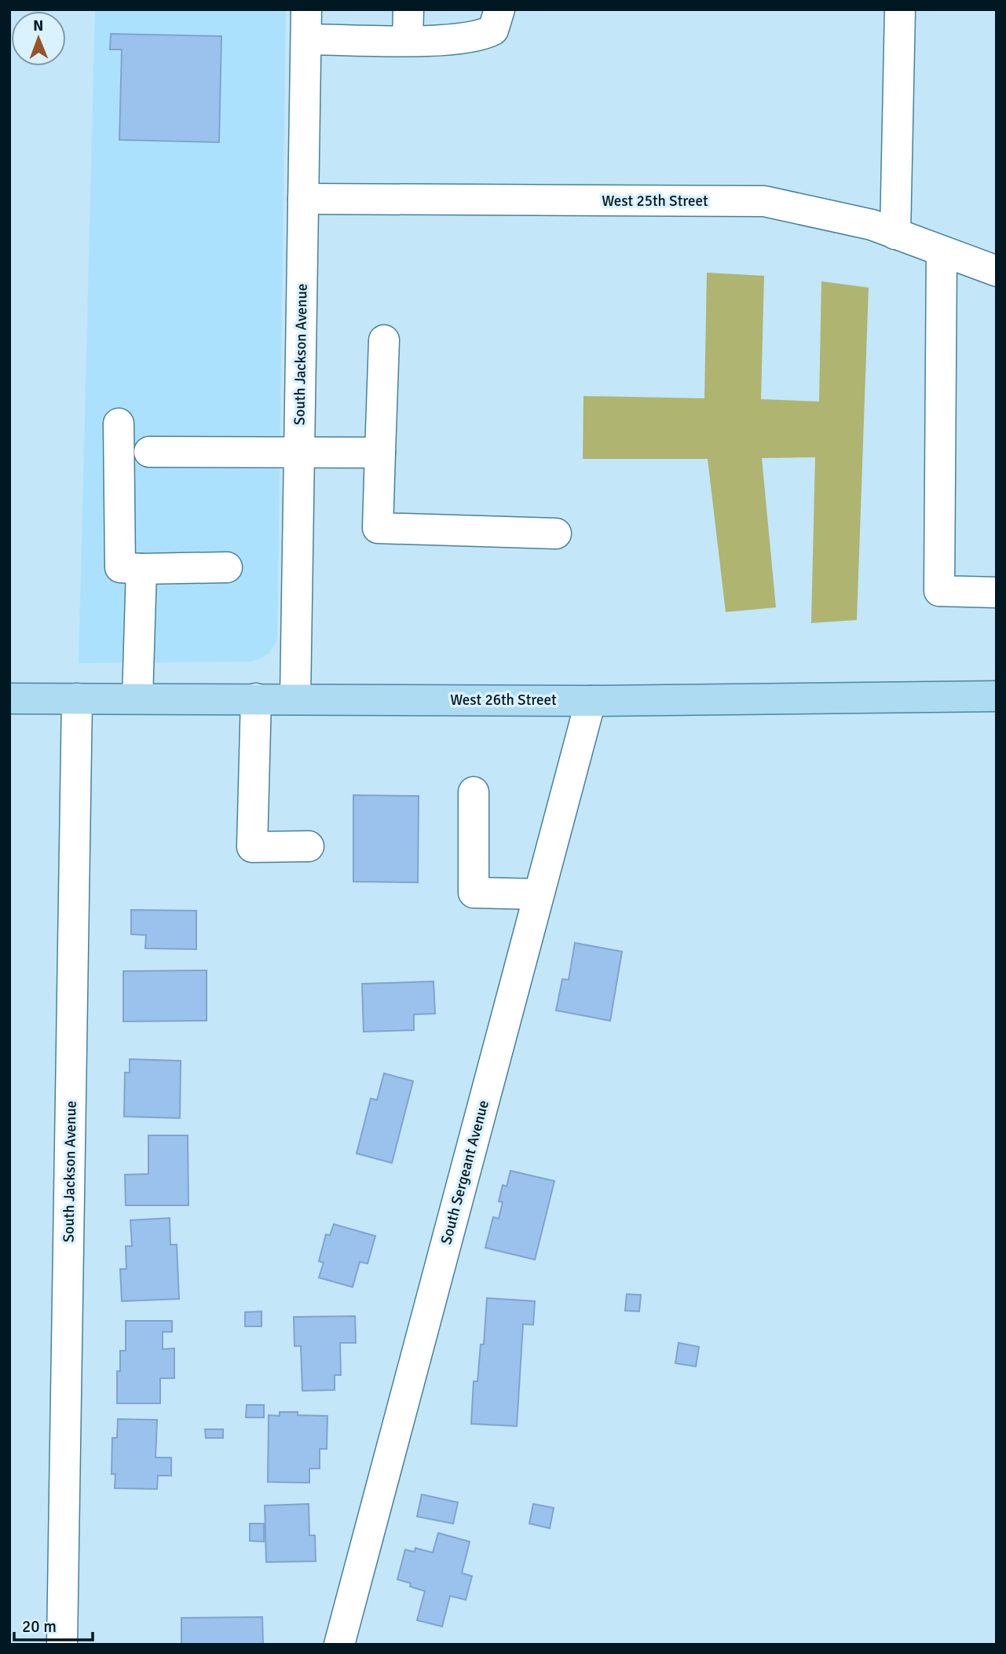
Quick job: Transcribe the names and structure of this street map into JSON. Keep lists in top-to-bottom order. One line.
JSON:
{"streets":{"main road":["West 26th Street"],"street":["West 25th Street","South Jackson Avenue","South Sergeant Avenue"]},"crossings":[["West 25th Street","South Jackson Avenue"],["South Jackson Avenue","West 26th Street"],["West 26th Street","South Sergeant Avenue"]],"scale_bar":"20 m","north":"top"}
